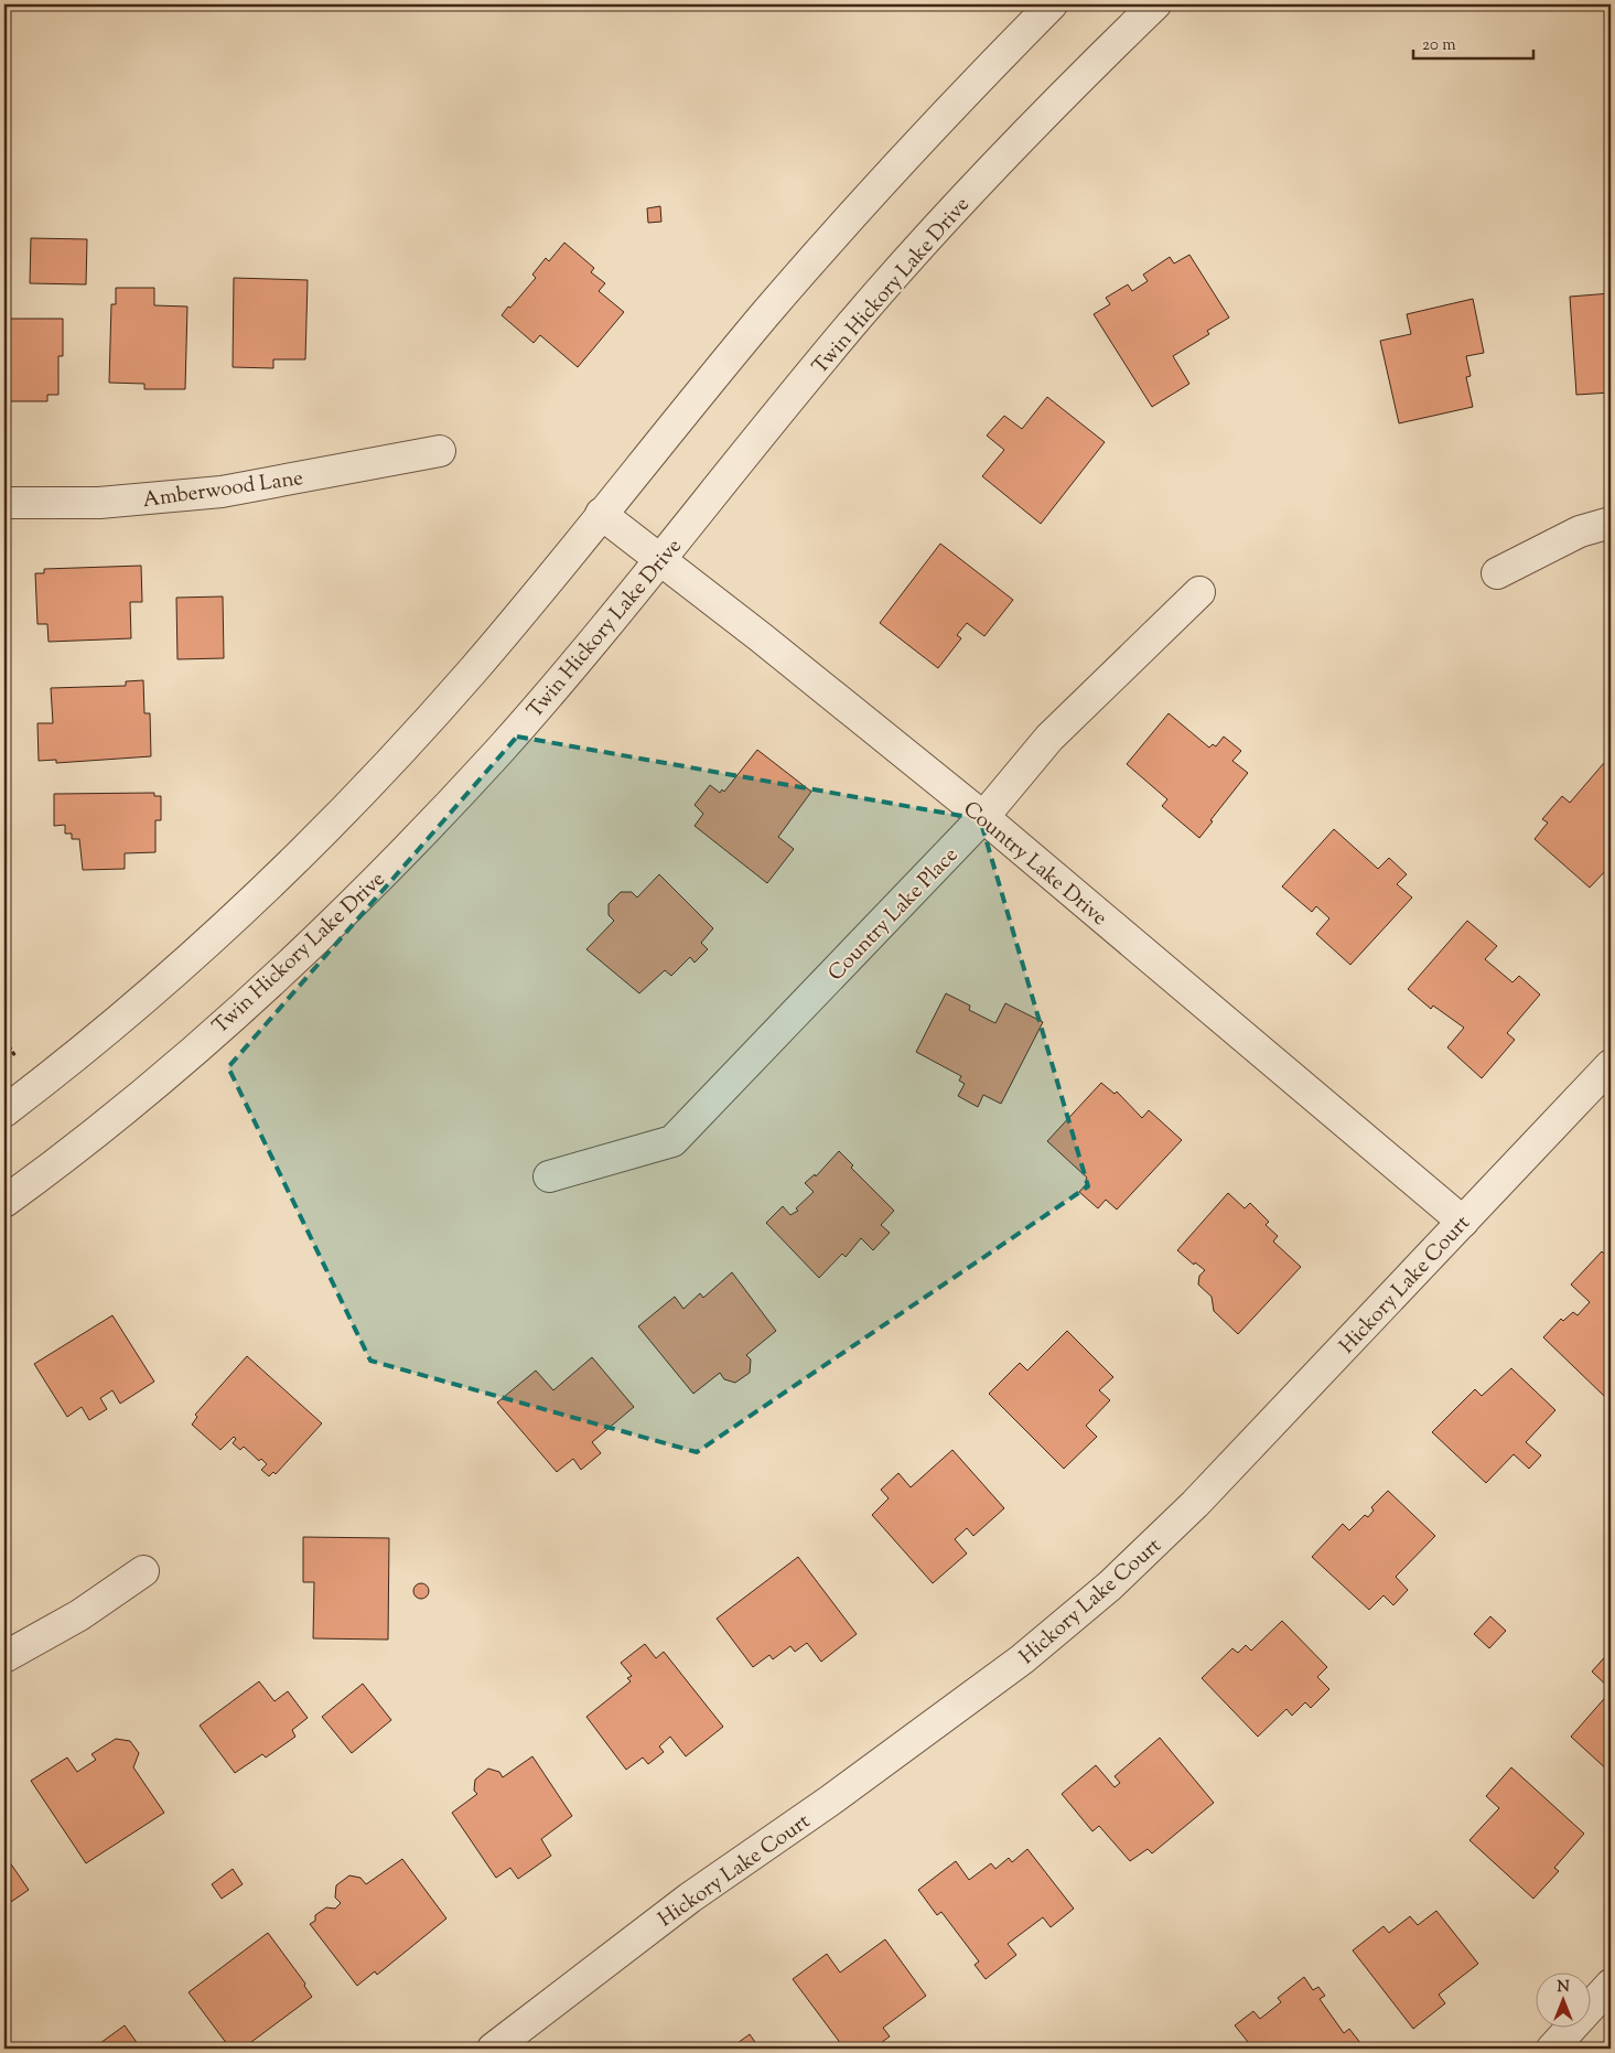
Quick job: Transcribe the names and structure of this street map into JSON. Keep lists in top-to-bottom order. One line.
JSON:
{"streets":{"street":["Twin Hickory Lake Drive","Amberwood Lane","Country Lake Drive","Country Lake Place","Hickory Lake Court"]},"crossings":[["Twin Hickory Lake Drive","Country Lake Drive"],["Country Lake Drive","Country Lake Place"],["Country Lake Drive","Hickory Lake Court"]],"scale_bar":"20 m","north":"top"}
